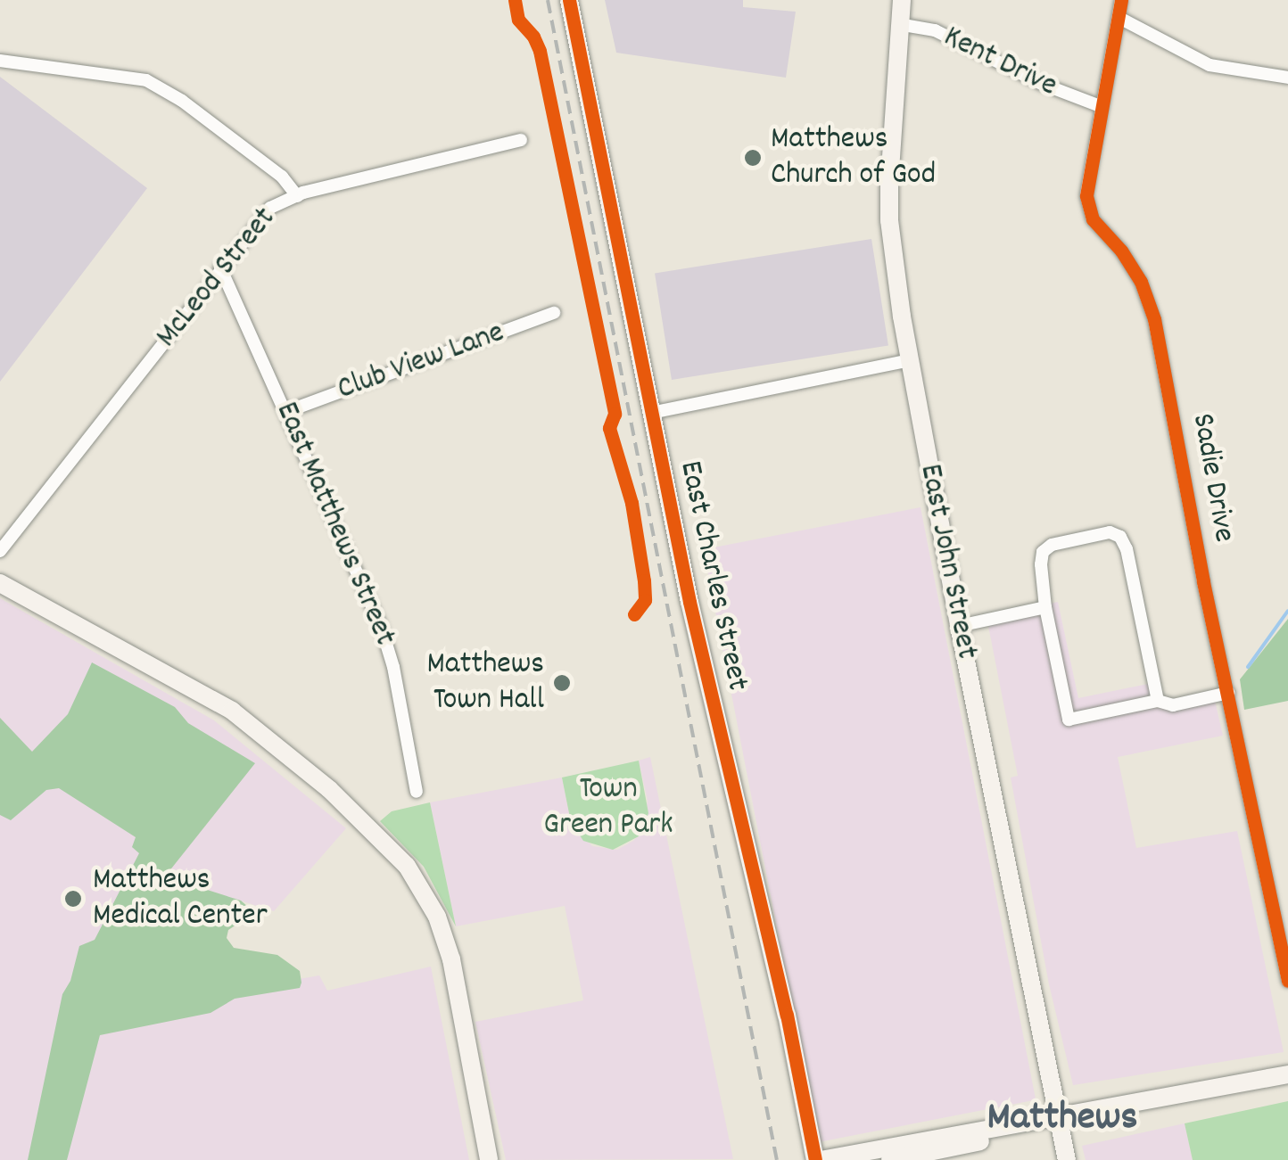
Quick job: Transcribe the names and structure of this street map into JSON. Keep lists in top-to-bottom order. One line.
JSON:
{"streets":{"main road":["East John Street","East Charles Street"],"street":["Kent Drive","McLeod Street","Club View Lane","Sadie Drive","East Matthews Street"]},"crossings":[["Kent Drive","Sadie Drive"],["Kent Drive","East John Street"],["McLeod Street","East Matthews Street"],["Club View Lane","East Matthews Street"]],"districts":["Matthews"],"parks":["Town Green Park"],"places":["Matthews Church of God","Matthews Town Hall","Matthews Medical Center"]}
